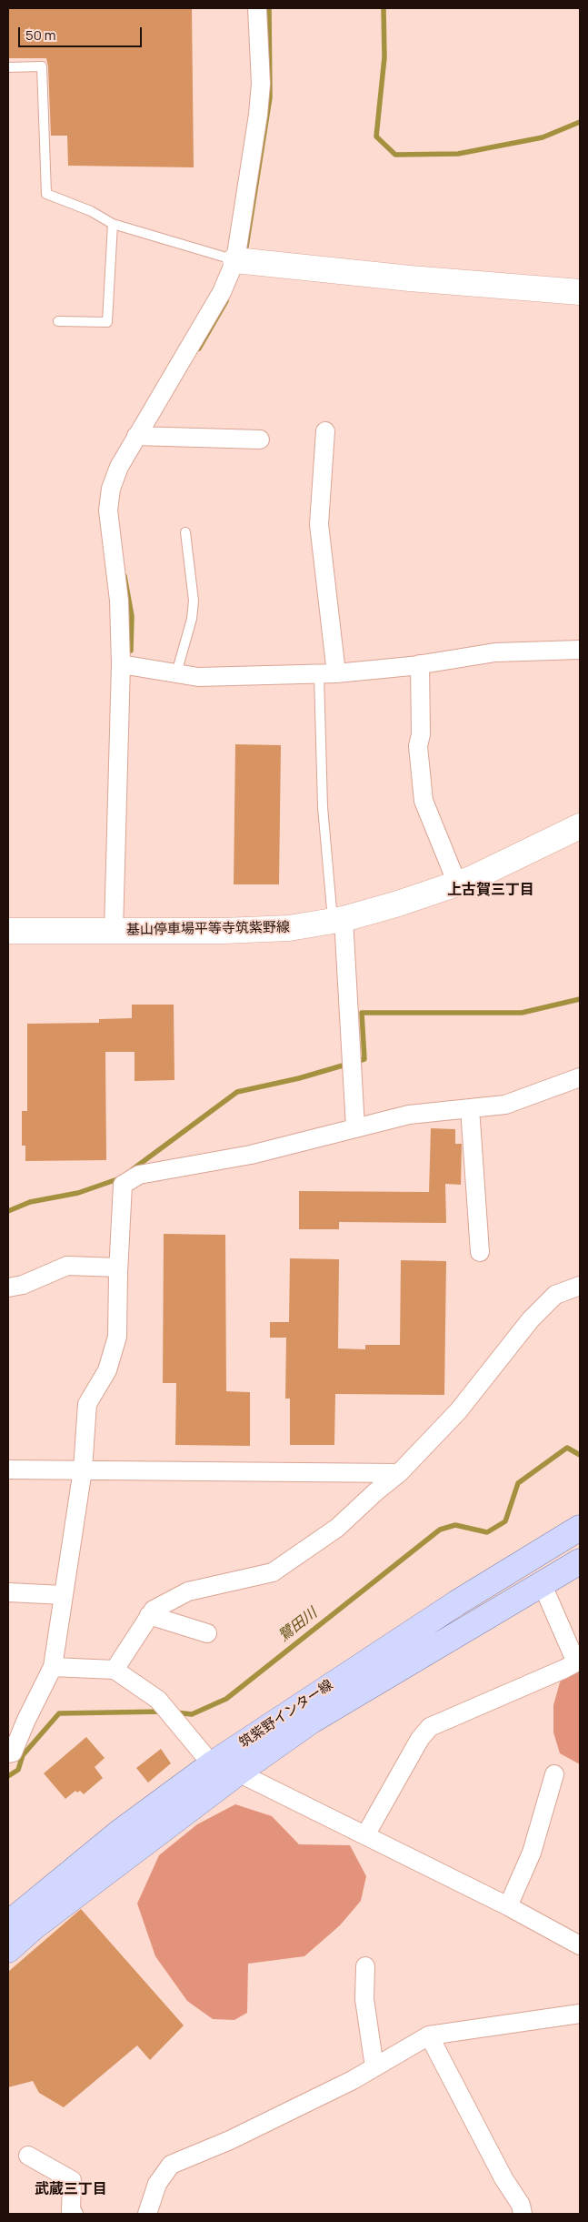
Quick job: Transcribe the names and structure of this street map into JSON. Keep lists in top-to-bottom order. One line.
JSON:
{"streets":{"main road":["基山停車場平等寺筑紫野線","筑紫野インター線"]},"districts":["上古賀三丁目","武蔵三丁目"],"water":["鷺田川"],"scale_bar":"50 m"}
